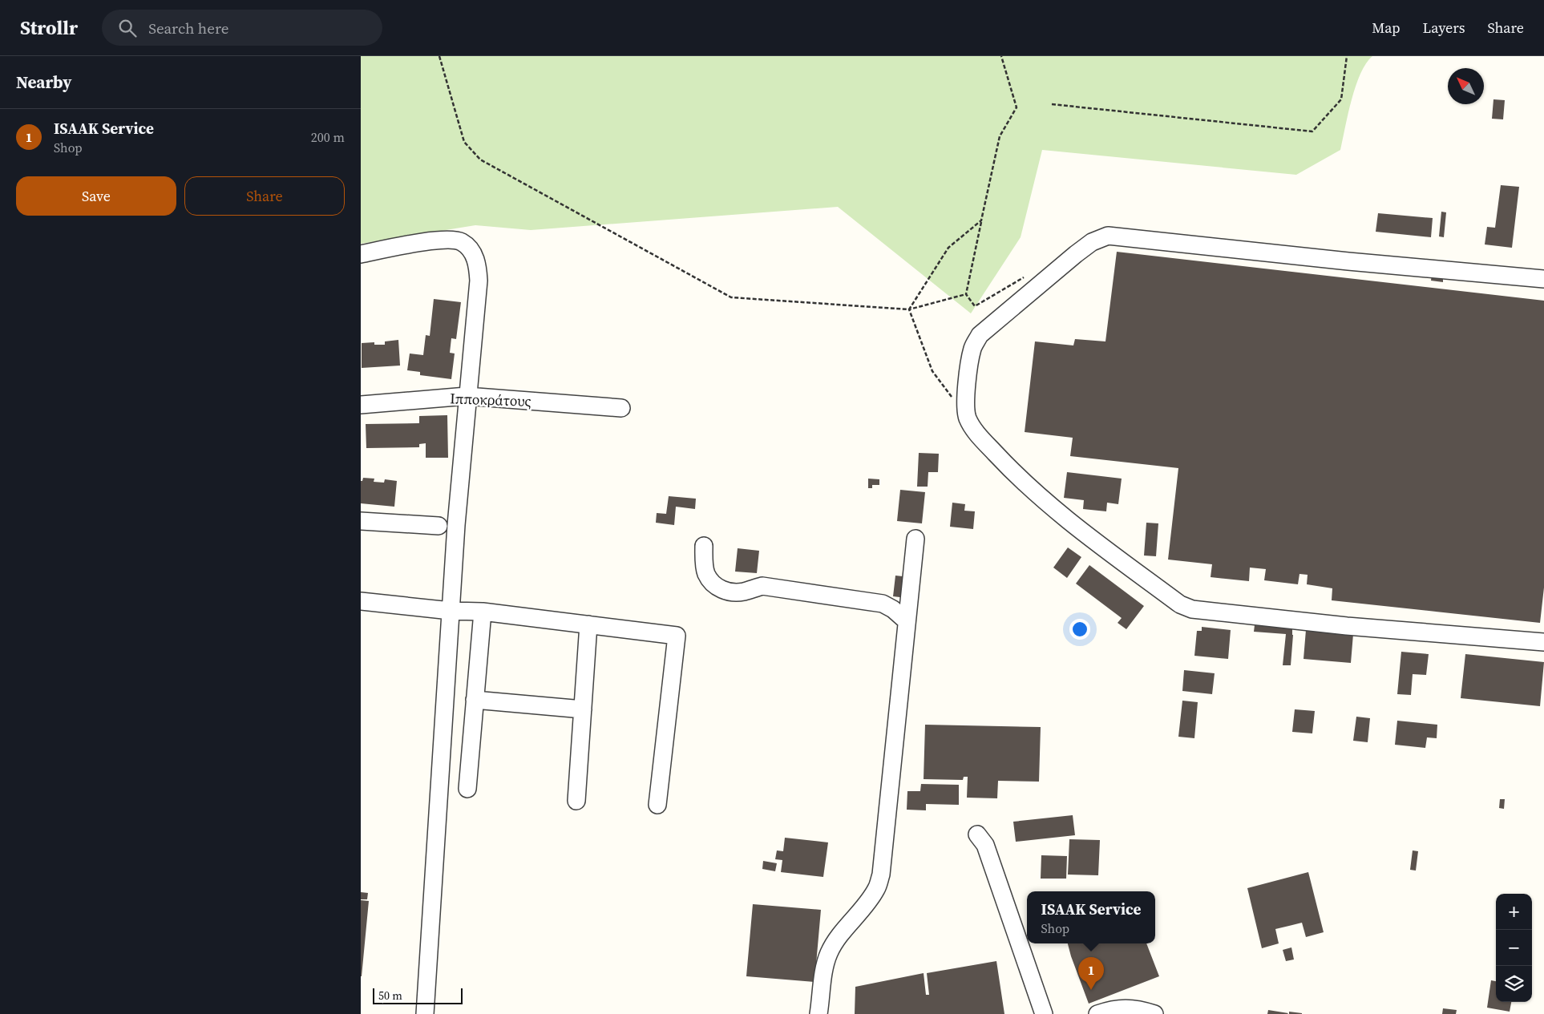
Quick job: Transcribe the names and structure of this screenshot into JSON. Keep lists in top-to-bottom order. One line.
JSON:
{"streets":{"street":["Ιπποκράτους"]},"scale_bar":"50 m","north":"top left","page":{"header":"Strollr","search":"Search here","nav":["Map","Layers","Share"],"heading":"Nearby","list":[{"mark":"1","name":"ISAAK Service","note":"Shop","value":"200 m"}],"buttons":["Save","Share"],"popup":["ISAAK Service","Shop"],"map_buttons":["+","−"],"pins":"1","scale":"50 m"}}
